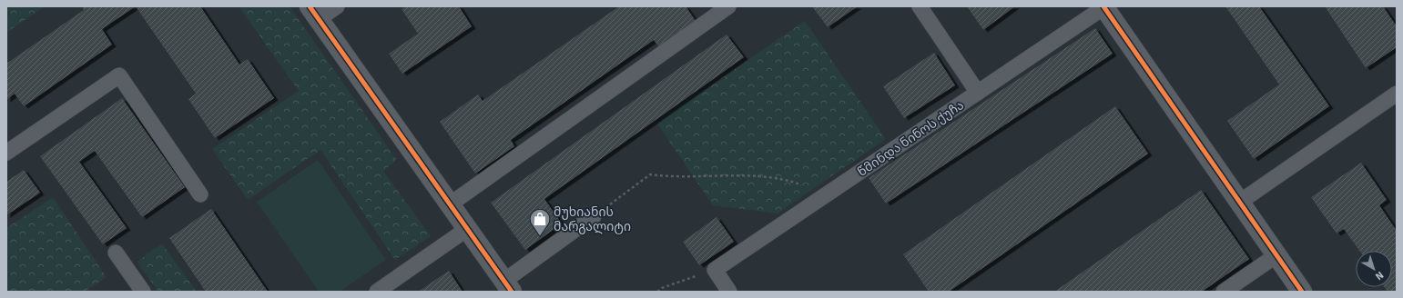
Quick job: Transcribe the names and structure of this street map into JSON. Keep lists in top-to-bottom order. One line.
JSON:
{"streets":{"lane":["წმინდა ნინოს ქუჩა"]},"places":{"shop":["მუხიანის მარგალიტი"]},"north":"bottom right"}
